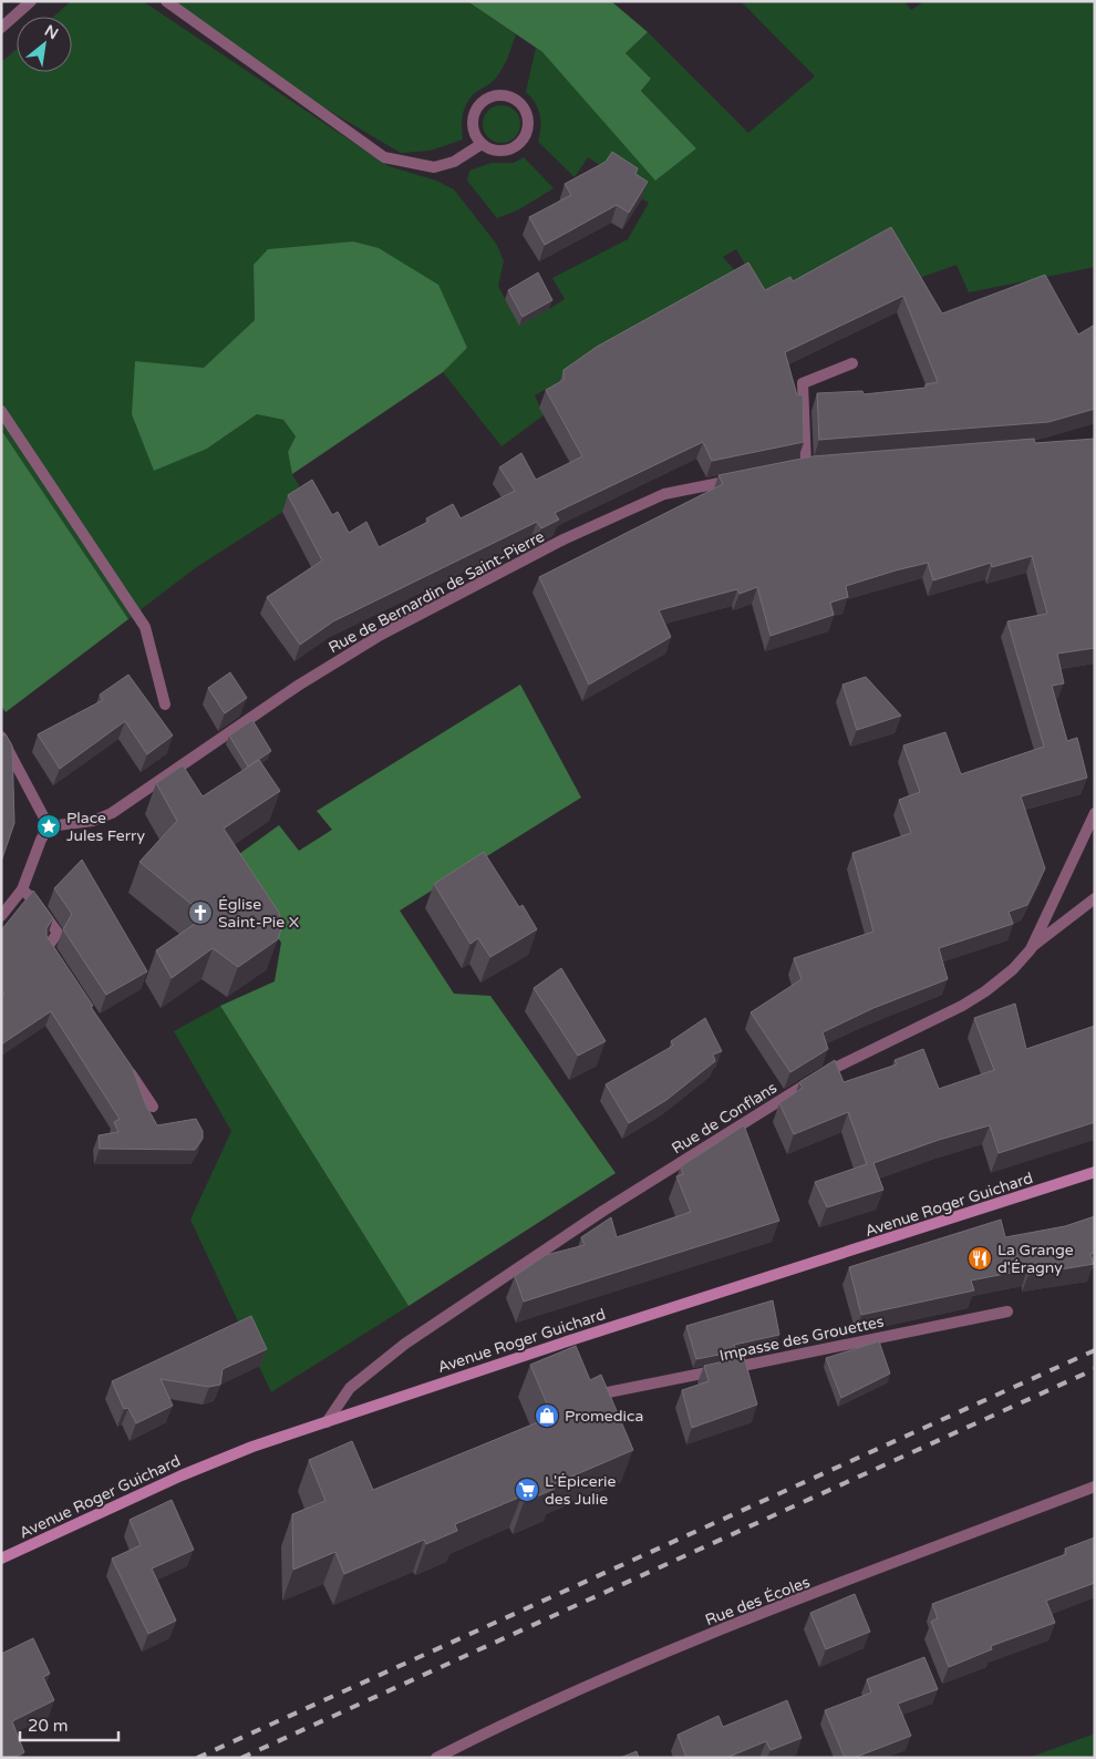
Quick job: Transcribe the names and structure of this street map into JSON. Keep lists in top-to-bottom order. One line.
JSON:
{"streets":{"main road":["Avenue Roger Guichard"],"street":["Rue de Bernardin de Saint-Pierre","Rue de Conflans","Impasse des Grouettes","Rue des Écoles"]},"crossings":[["Rue de Conflans","Avenue Roger Guichard"]],"places":{"place":["Place Jules Ferry"],"church":["Église Saint-Pie X"],"restaurant":["La Grange d'Éragny"],"shop":["Promedica"],"supermarket":["L'Épicerie des Julie"]},"scale_bar":"20 m","north":"top right"}
